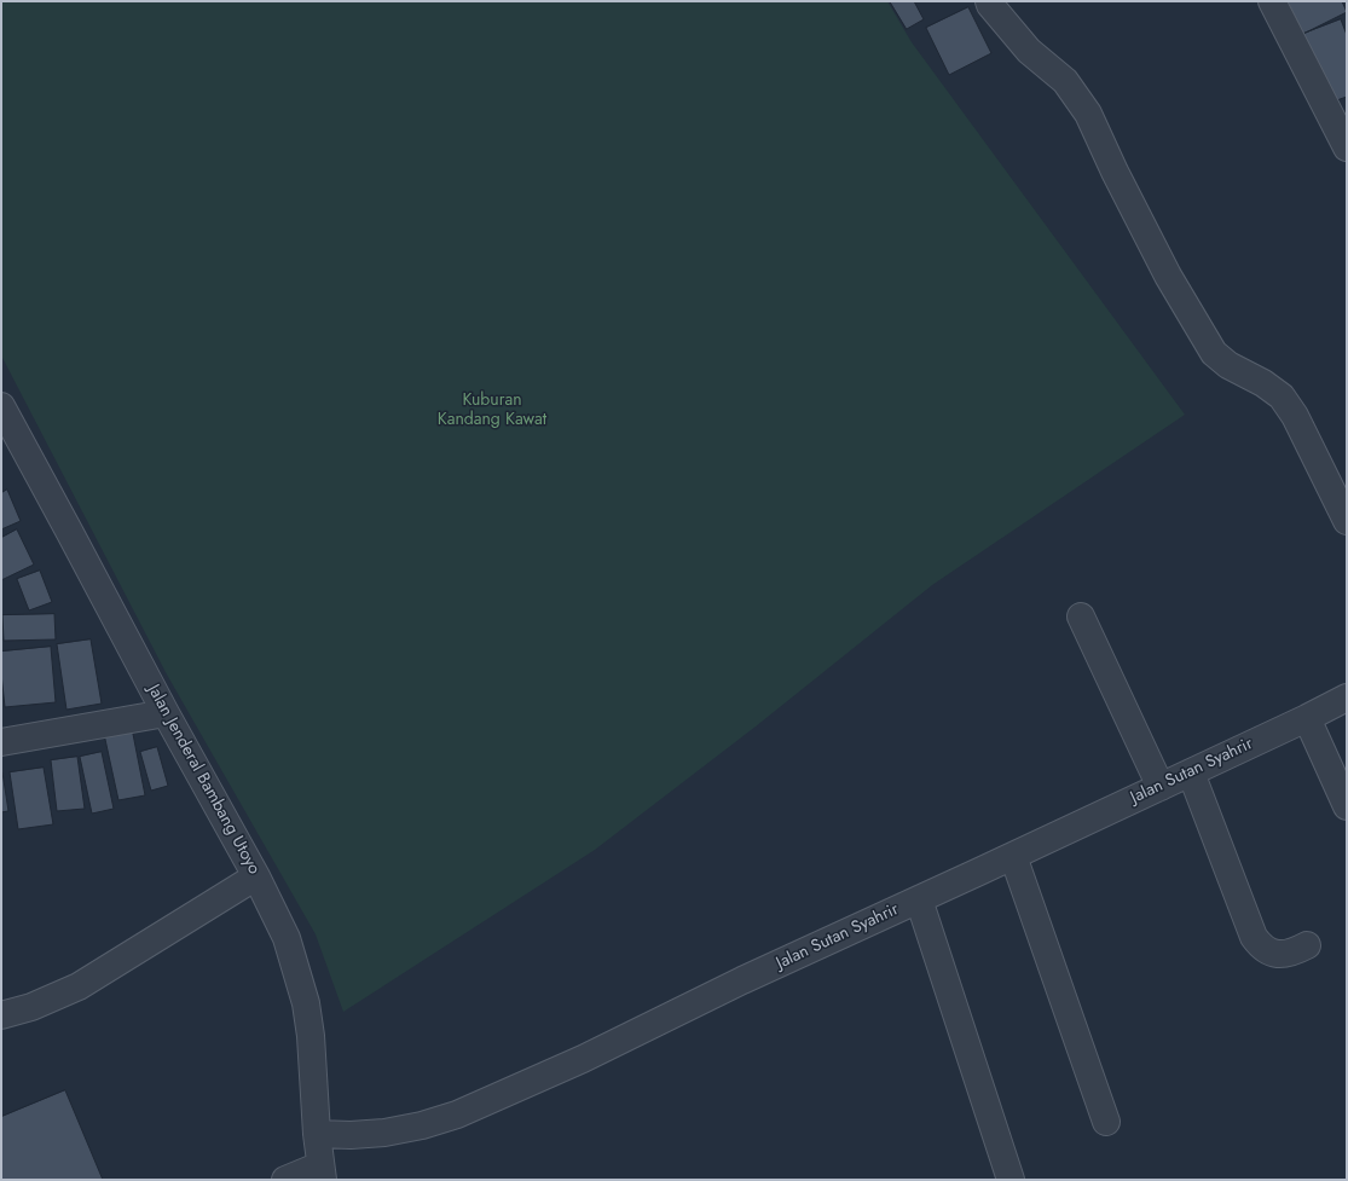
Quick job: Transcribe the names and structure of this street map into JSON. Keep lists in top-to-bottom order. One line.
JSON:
{"streets":{"street":["Jalan Sutan Syahrir","Jalan Jenderal Bambang Utoyo"]},"crossings":[["Jalan Sutan Syahrir","Jalan Jenderal Bambang Utoyo"]],"parks":["Kuburan Kandang Kawat"]}
